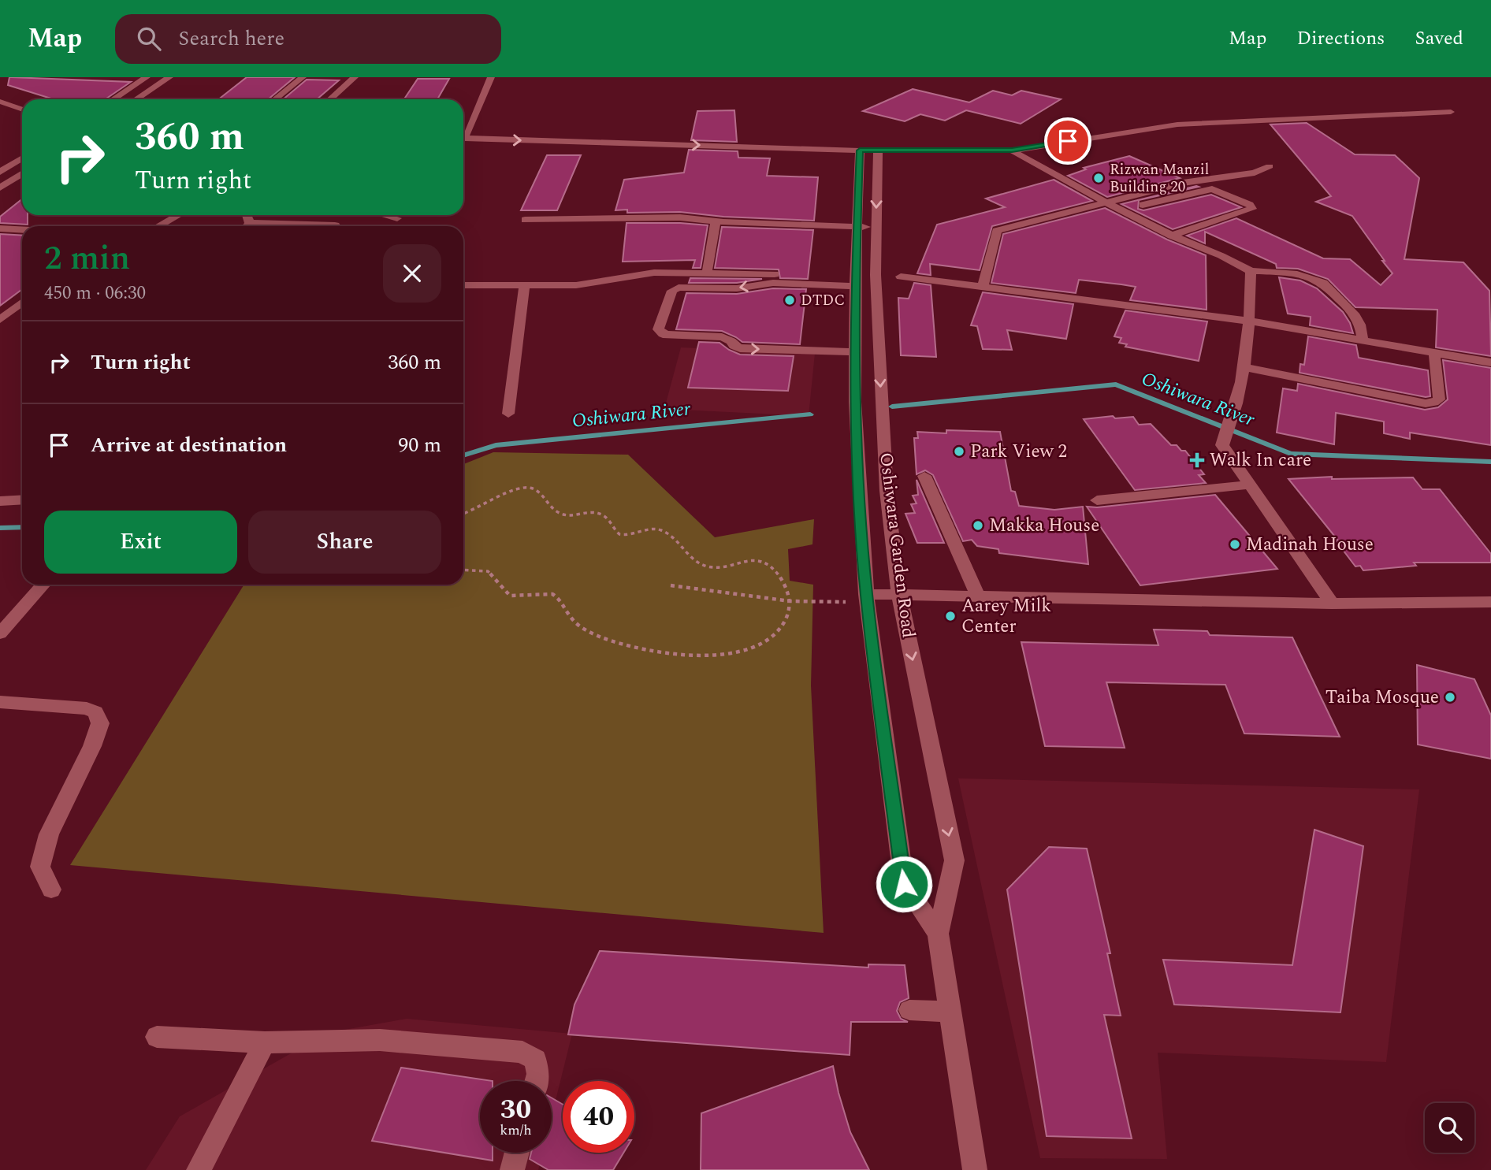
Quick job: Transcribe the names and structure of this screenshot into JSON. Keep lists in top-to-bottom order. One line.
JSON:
{"streets":{"street":["Oshiwara Garden Road"]},"water":["Oshiwara River"],"places":{"other":["Rizwan Manzil Building 20","DTDC","Park View 2","Makka House","Madinah House","Aarey Milk Center","Taiba Mosque"],"health":["Walk In care"]},"page":{"header":"Map","search":"Search here","nav":["Map","Directions","Saved"],"turn":["360 m","Turn right"],"heading":["2 min","450 m · 06:30"],"list":[{"name":"Turn right","value":"360 m"},{"name":"Arrive at destination","value":"90 m"}],"buttons":["Exit","Share"],"speed":"30 km/h","limit":"40"}}
